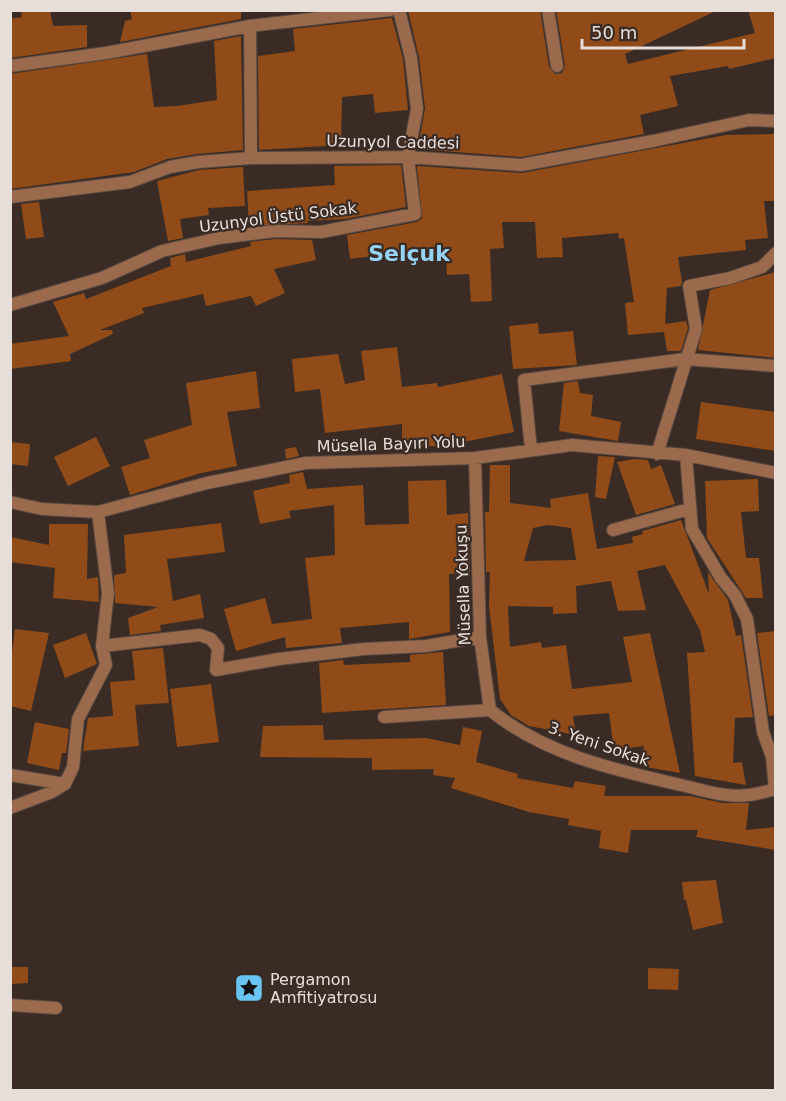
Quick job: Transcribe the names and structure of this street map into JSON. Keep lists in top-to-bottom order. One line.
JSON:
{"streets":{"street":["Uzunyol Caddesi","Uzunyol Üstü Sokak","Müsella Bayırı Yolu","Müsella Yokuşu","3. Yeni Sokak"]},"crossings":[["Uzunyol Caddesi","Uzunyol Üstü Sokak"],["Müsella Bayırı Yolu","Müsella Yokuşu"],["Müsella Yokuşu","3. Yeni Sokak"]],"districts":["Selçuk"],"places":{"place":["Pergamon Amfitiyatrosu"]},"scale_bar":"50 m"}
